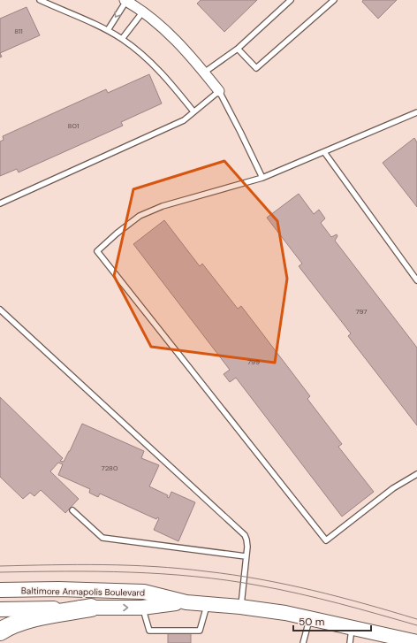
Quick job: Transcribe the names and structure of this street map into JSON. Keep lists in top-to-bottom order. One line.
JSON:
{"streets":{"main road":["Baltimore Annapolis Boulevard"]},"house_numbers":["811","801","797","799","7280"],"scale_bar":"50 m"}
